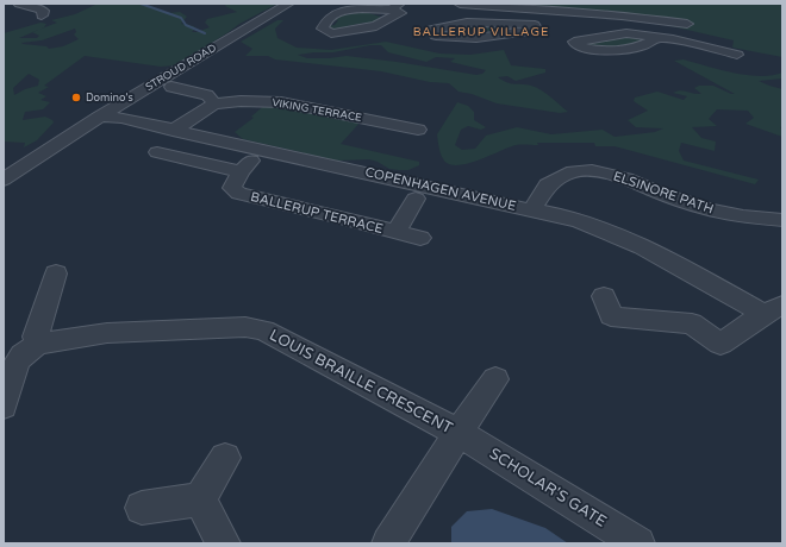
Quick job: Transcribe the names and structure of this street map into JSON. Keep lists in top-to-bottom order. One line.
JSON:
{"streets":{"street":["STROUD ROAD","VIKING TERRACE","COPENHAGEN AVENUE","ELSINORE PATH","BALLERUP TERRACE","LOUIS BRAILLE CRESCENT","SCHOLAR'S GATE"]},"crossings":[["STROUD ROAD","COPENHAGEN AVENUE"],["VIKING TERRACE","COPENHAGEN AVENUE"],["COPENHAGEN AVENUE","ELSINORE PATH"],["LOUIS BRAILLE CRESCENT","SCHOLAR'S GATE"]],"districts":["BALLERUP VILLAGE"],"places":["Domino's"]}
